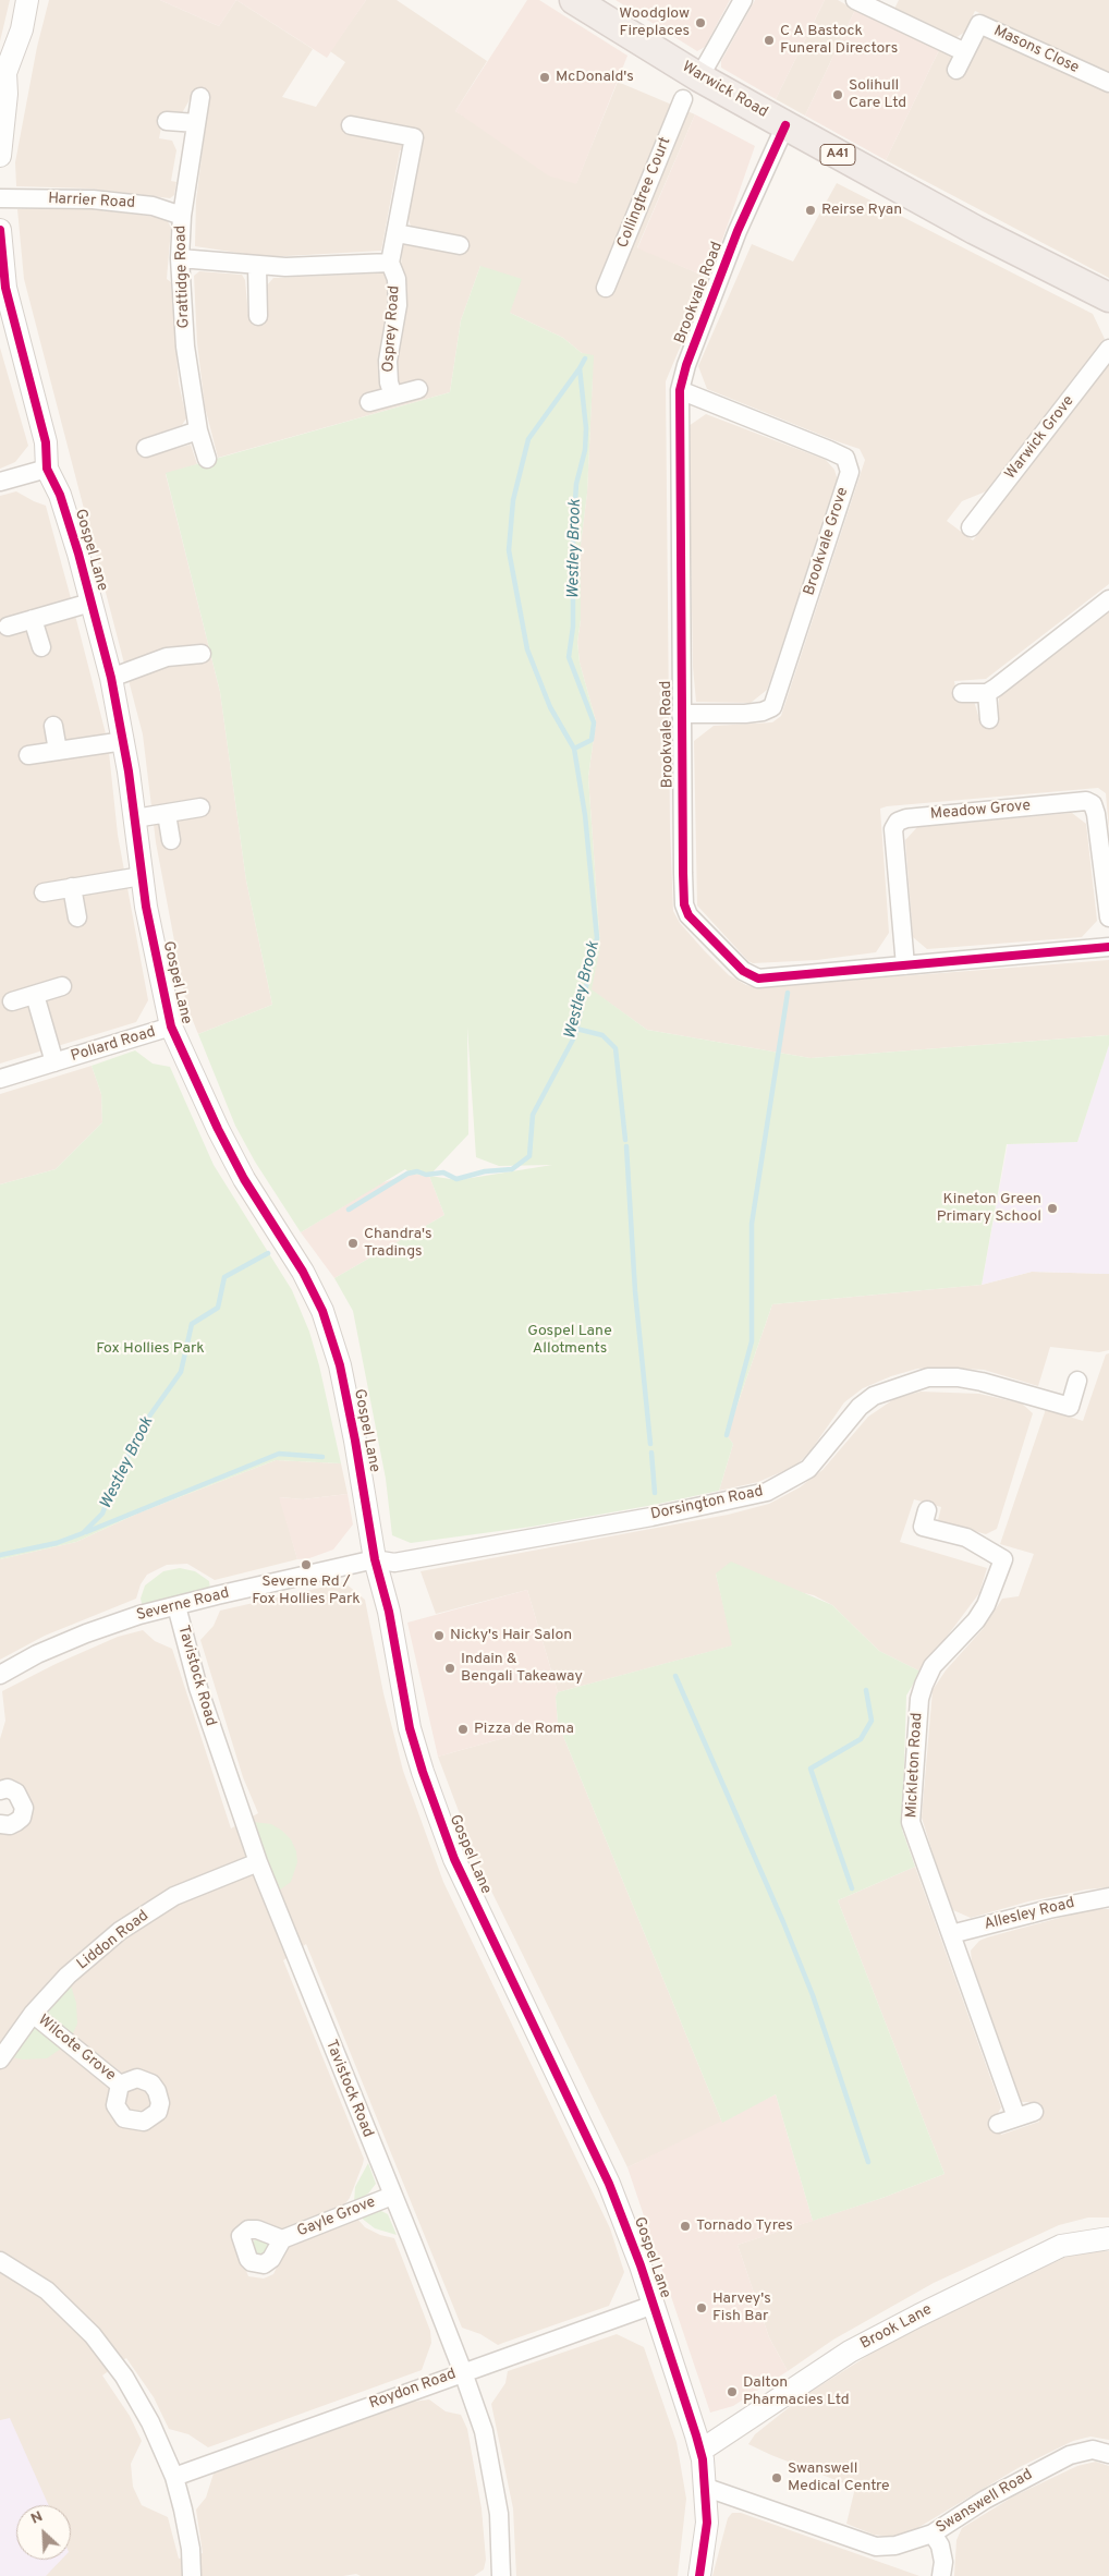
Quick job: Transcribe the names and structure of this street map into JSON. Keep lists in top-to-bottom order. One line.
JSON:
{"streets":{"highway":["Warwick Road","A41"],"street":["Masons Close","Collingtree Court","Harrier Road","Grattidge Road","Brookvale Road","Osprey Road","Warwick Grove","Brookvale Grove","Gospel Lane","Meadow Grove","Pollard Road","Dorsington Road","Severne Road","Tavistock Road","Mickleton Road","Allesley Road","Liddon Road","Wilcote Grove","Gayle Grove","Brook Lane","Roydon Road","Swanswell Road"]},"crossings":[["Warwick Road","Collingtree Court"],["Warwick Road","Brookvale Road"],["Harrier Road","Grattidge Road"],["Brookvale Road","Brookvale Grove"],["Brookvale Road","Meadow Grove"],["Gospel Lane","Pollard Road"],["Gospel Lane","Dorsington Road"],["Gospel Lane","Severne Road"],["Gospel Lane","Brook Lane"],["Gospel Lane","Roydon Road"],["Gospel Lane","Swanswell Road"],["Dorsington Road","Severne Road"],["Severne Road","Tavistock Road"],["Tavistock Road","Liddon Road"],["Tavistock Road","Gayle Grove"],["Tavistock Road","Roydon Road"],["Mickleton Road","Allesley Road"],["Liddon Road","Wilcote Grove"]],"water":["Westley Brook"],"parks":["Gospel Lane Allotments","Fox Hollies Park"],"places":["Woodglow Fireplaces","C A Bastock Funeral Directors","McDonald's","Solihull Care Ltd","Reirse Ryan","Kineton Green Primary School","Chandra's Tradings","Severne Rd / Fox Hollies Park","Nicky's Hair Salon","Indain & Bengali Takeaway","Pizza de Roma","Tornado Tyres","Harvey's Fish Bar","Dalton Pharmacies Ltd","Swanswell Medical Centre"],"north":"top left"}
